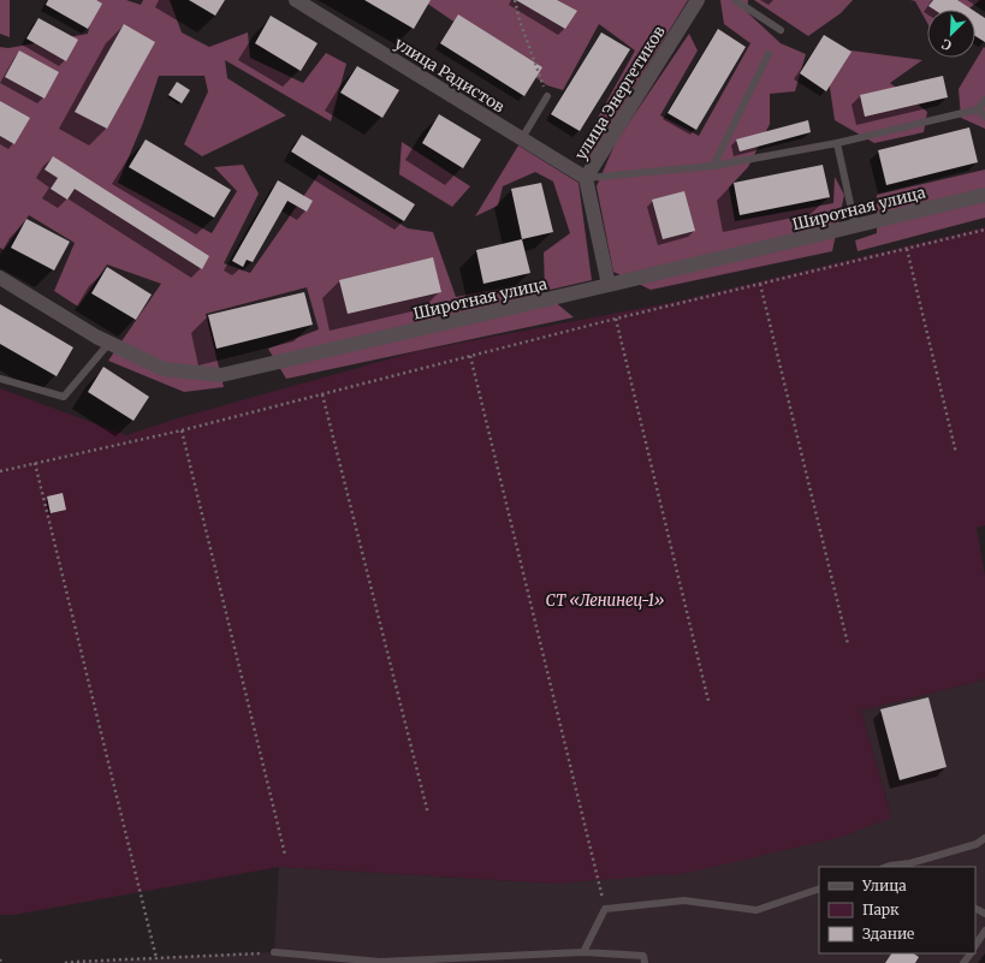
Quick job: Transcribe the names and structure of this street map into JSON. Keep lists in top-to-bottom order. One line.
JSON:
{"streets":{"street":["улица Радистов","улица Энергетиков","Широтная улица"]},"crossings":[["улица Радистов","улица Энергетиков"]],"parks":["СТ «Ленинец-1»"],"legend":["Улица","Парк","Здание"],"north":"bottom left"}
